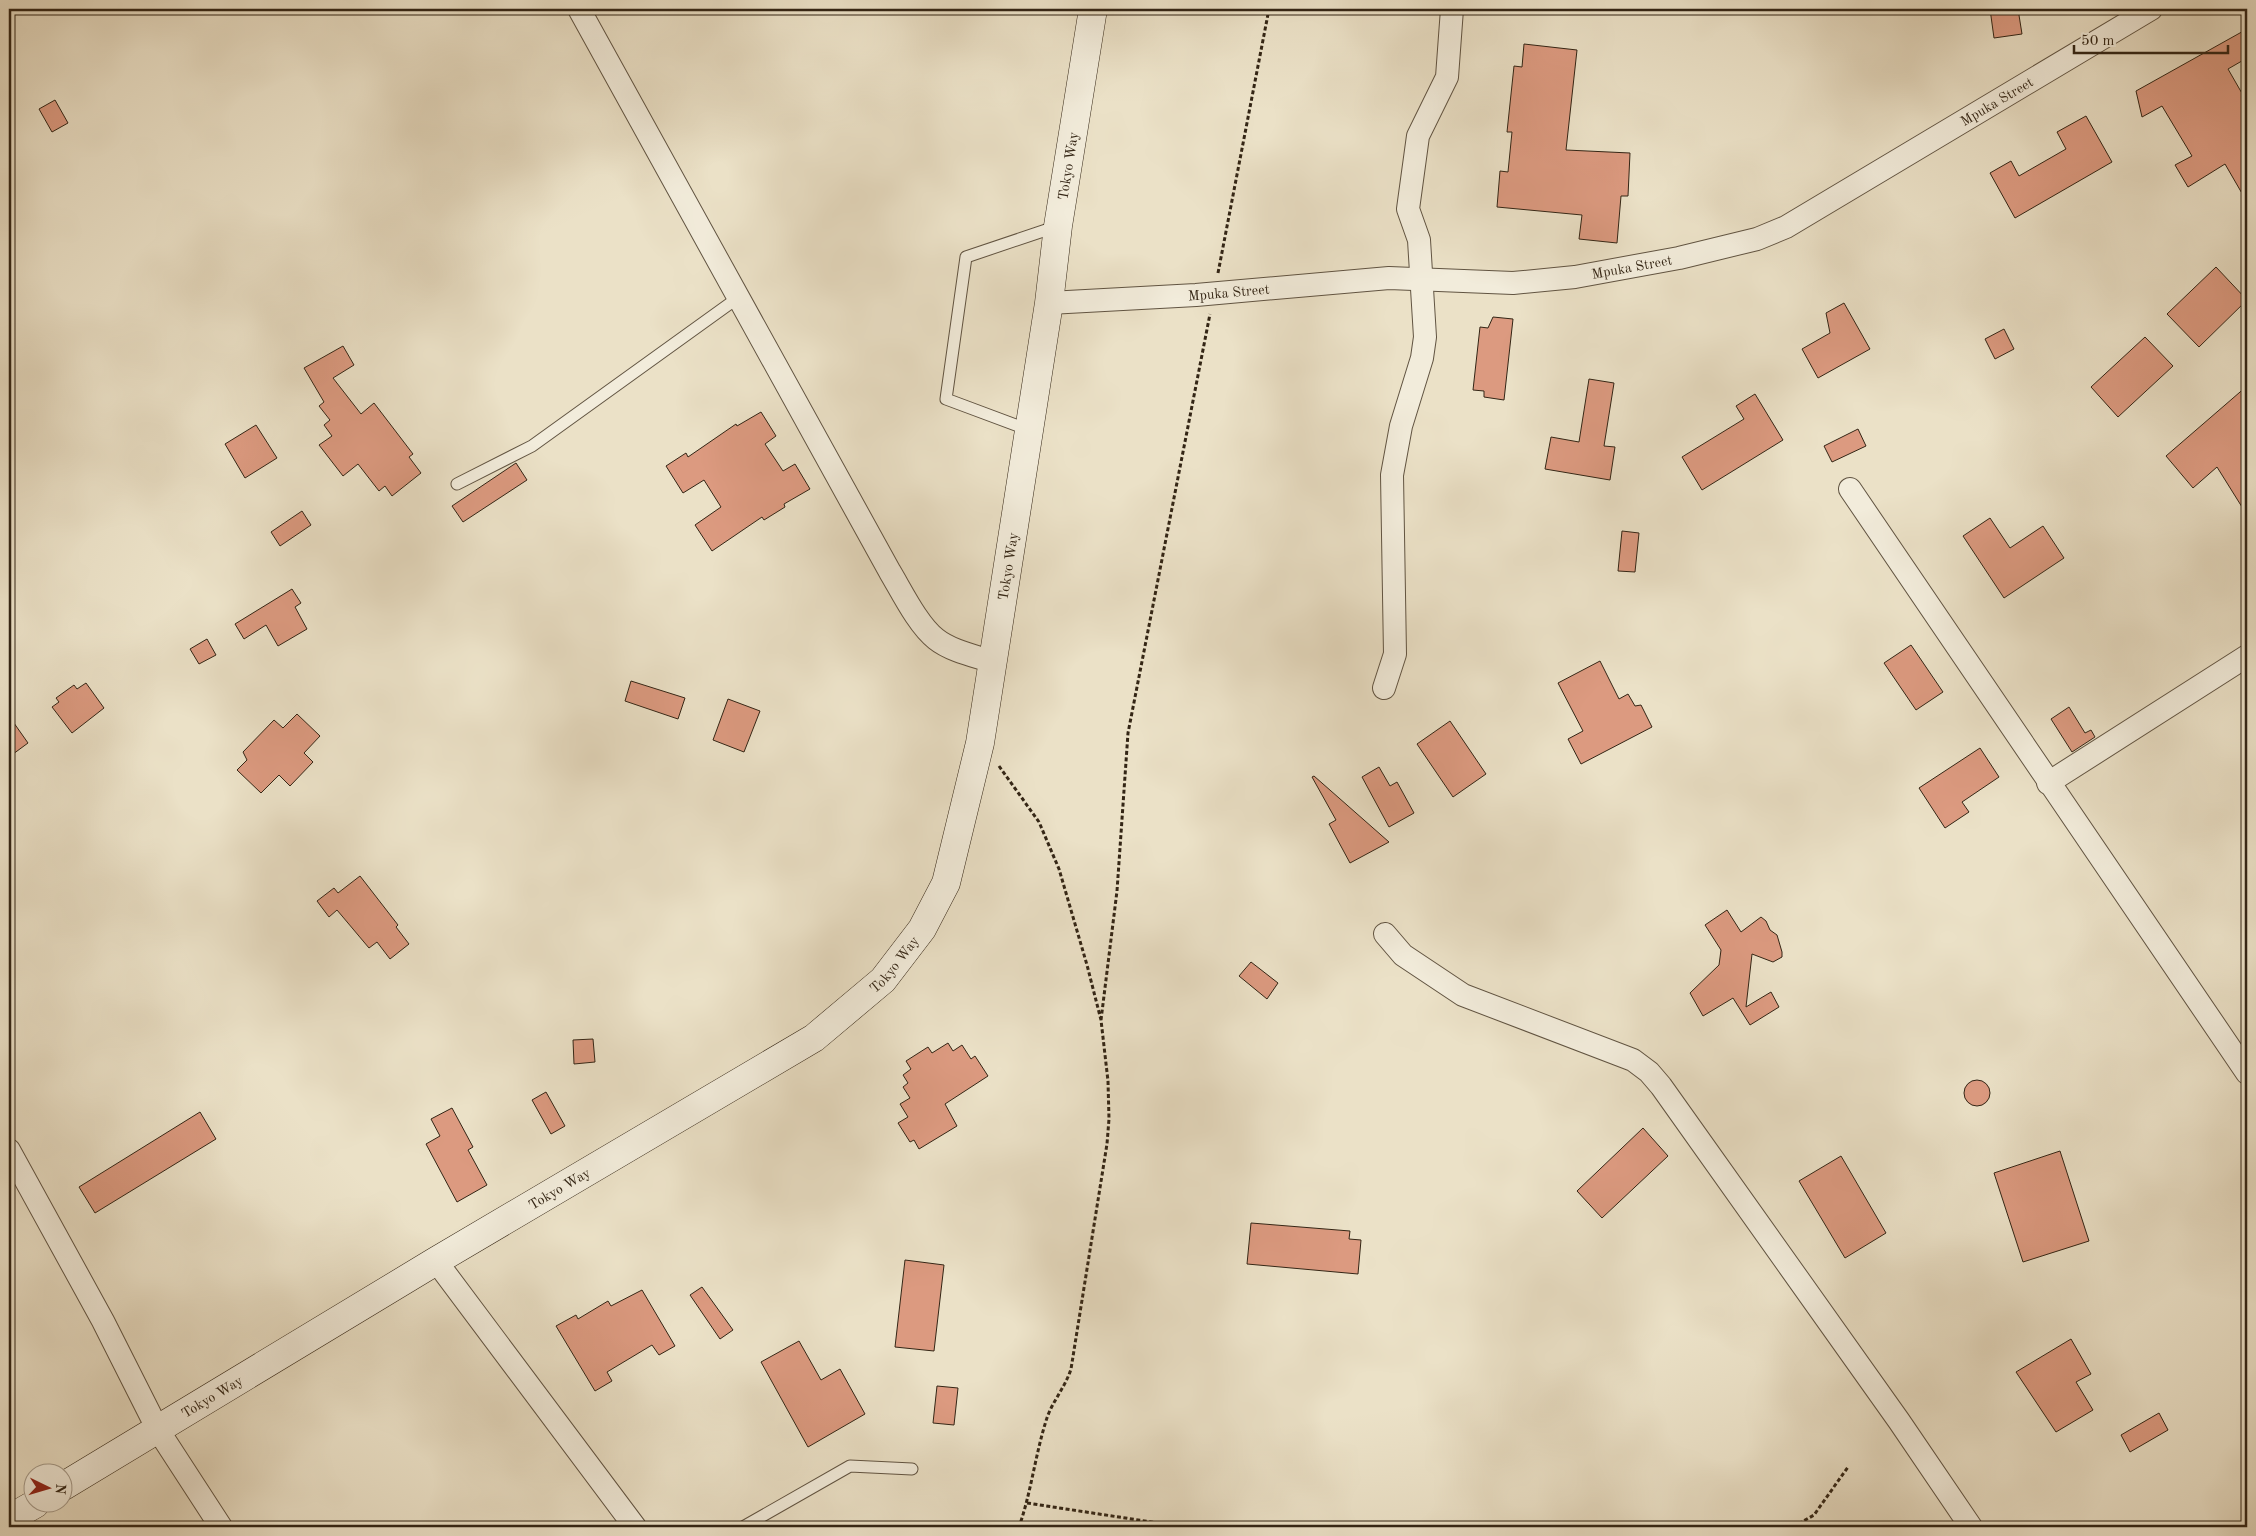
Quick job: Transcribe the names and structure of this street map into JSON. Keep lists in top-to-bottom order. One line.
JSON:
{"streets":{"street":["Mpuka Street","Tokyo Way"]},"crossings":[["Mpuka Street","Tokyo Way"]],"scale_bar":"50 m","north":"right"}
